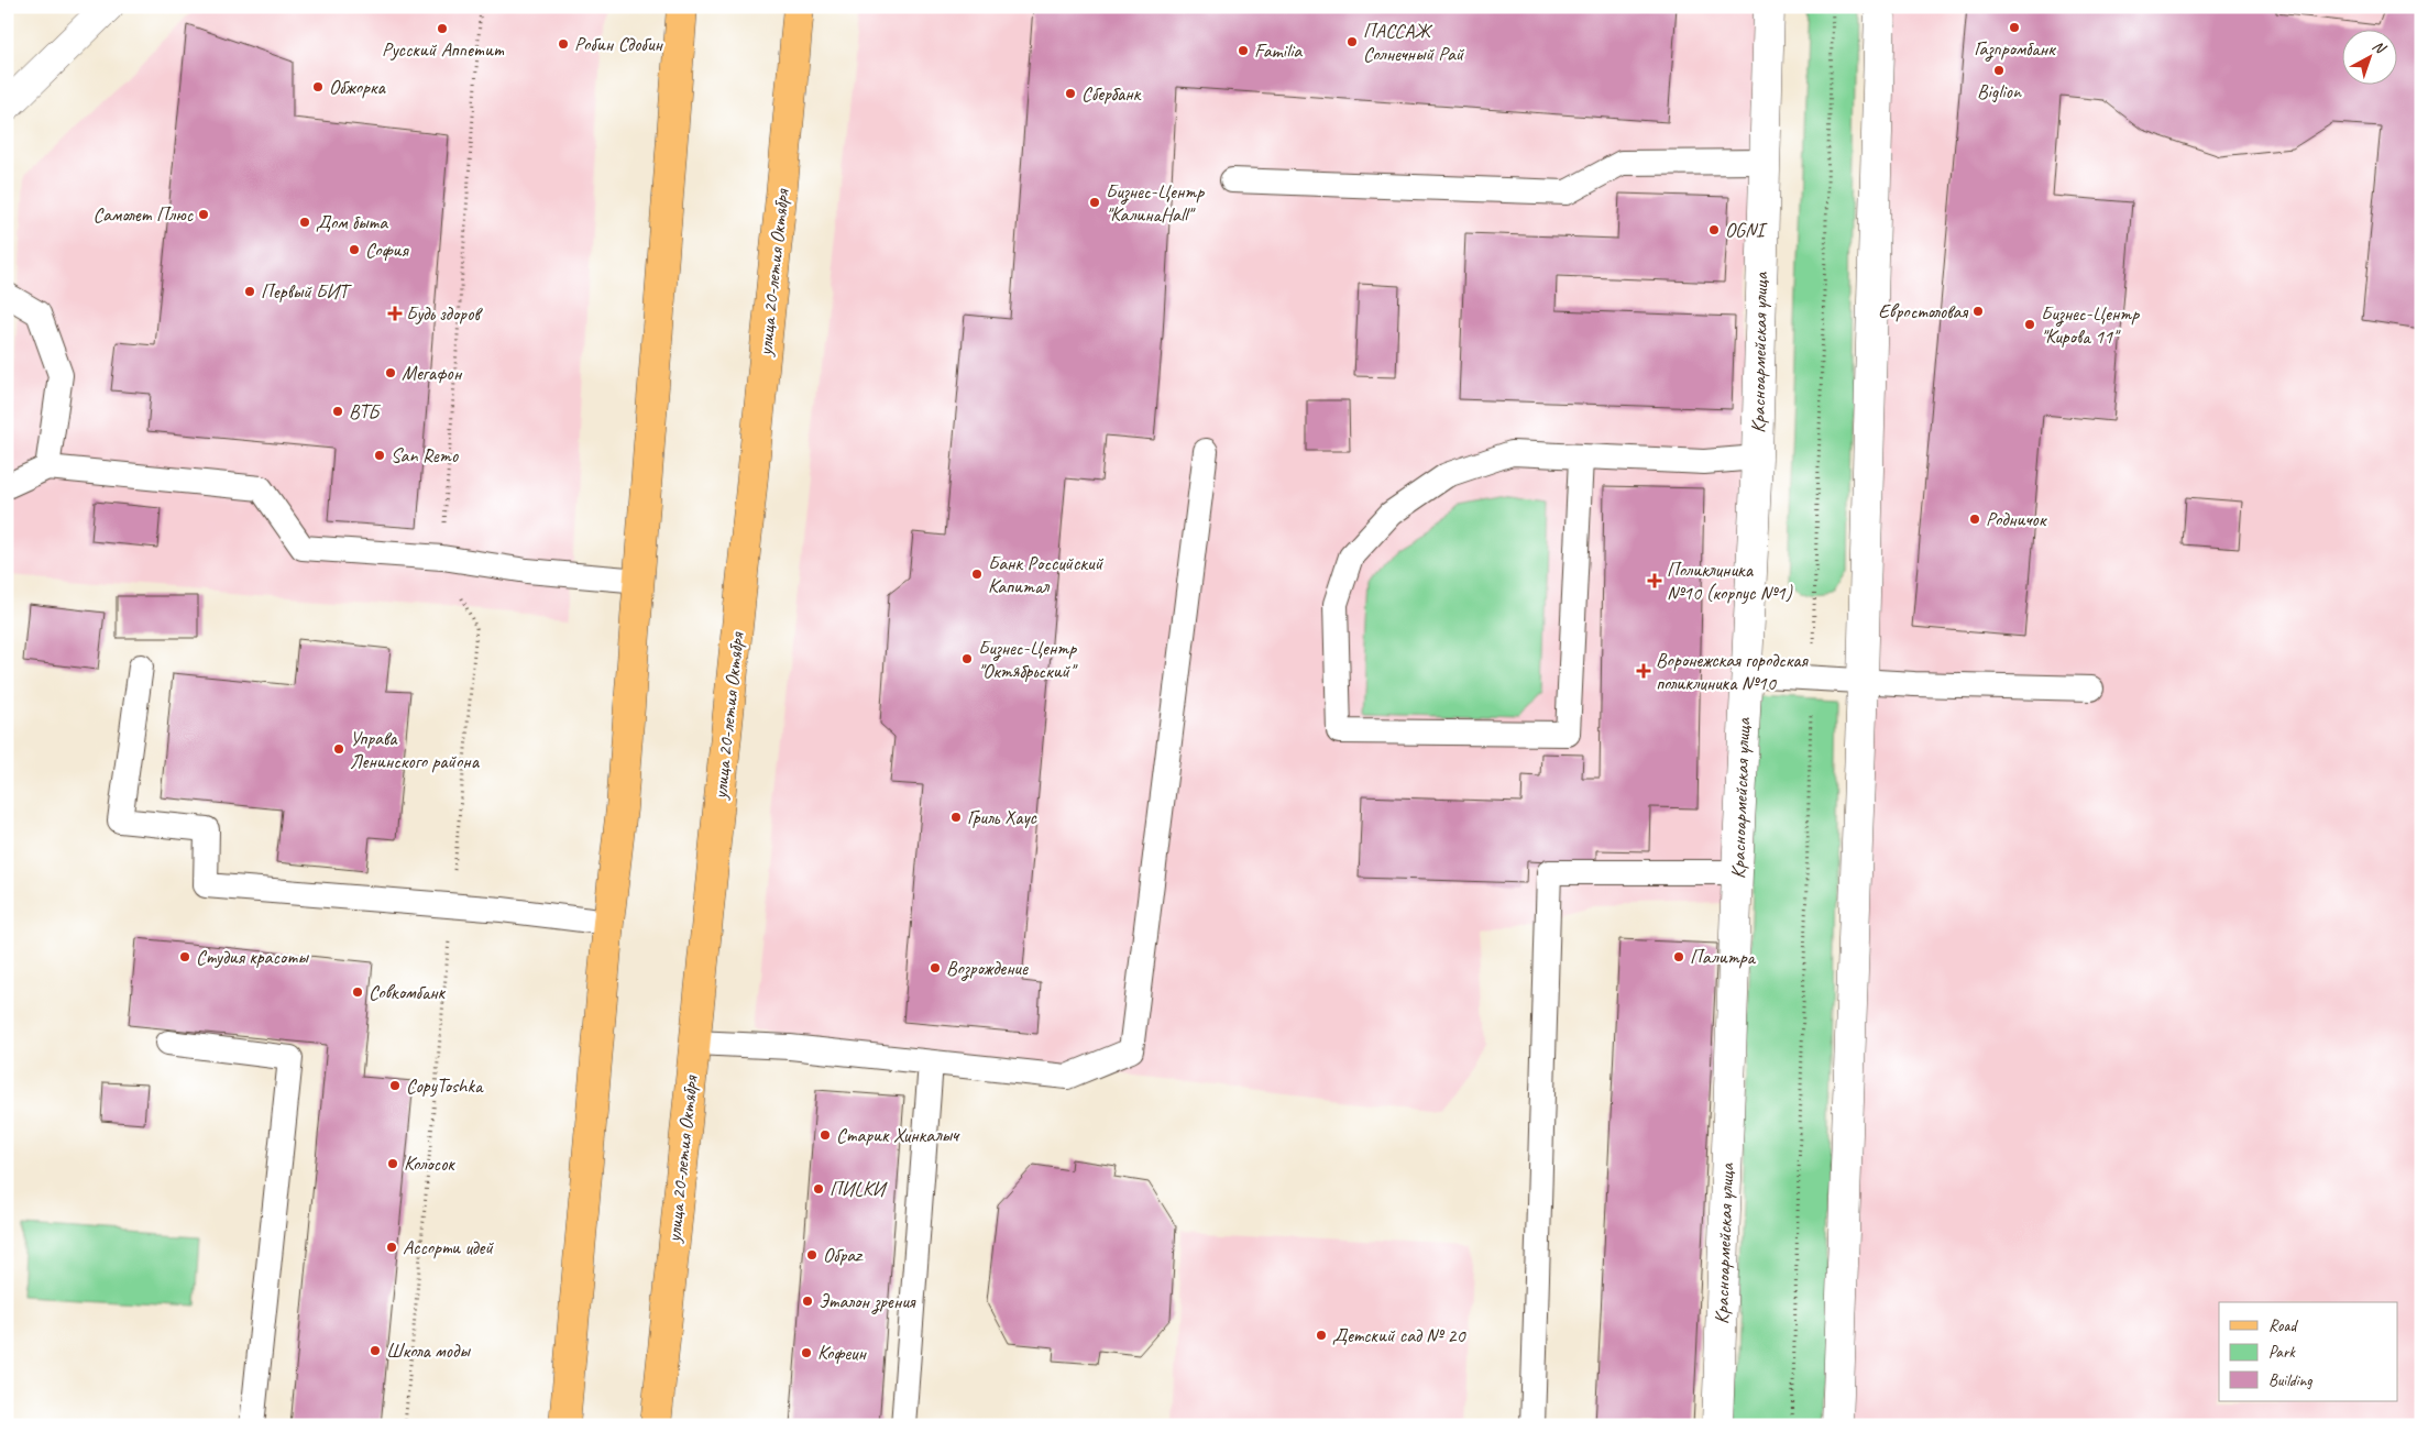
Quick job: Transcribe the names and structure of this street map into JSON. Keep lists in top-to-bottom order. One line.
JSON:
{"streets":{"main road":["улица 20-летия Октября"],"street":["Красноармейская улица"]},"places":{"other":["Газпромбанк","Русский Аппетит","ПАССАЖ Солнечный Рай","Робин Сдобин","Familia","Biglion","Обжорка","Сбербанк","Бизнес-Центр \"КалинаHall\"","Самолет Плюс","Дом быта","OGNI","София","Первый БИТ","Евростоловая","Бизнес-Центр \"Кирова 11\"","Мегафон","ВТБ","San Remo","Родничок","Банк Российский Капитал","Бизнес-Центр \"Октябрьский\"","Управа Ленинского района","Гриль Хаус","Студия красоты","Палитра","Возрождение","Совкомбанк","CopyToshka","Старик Хинкалыч","Колосок","ПИLКИ","Ассорти идей","Обраz","Эталон зрения","Детский сад № 20","Школа моды","Кофеин"],"health":["Будь здоров","Поликлиника №10 (корпус №1)","Воронежская городская поликлиника №10"]},"legend":["Road","Park","Building"],"north":"top right"}
